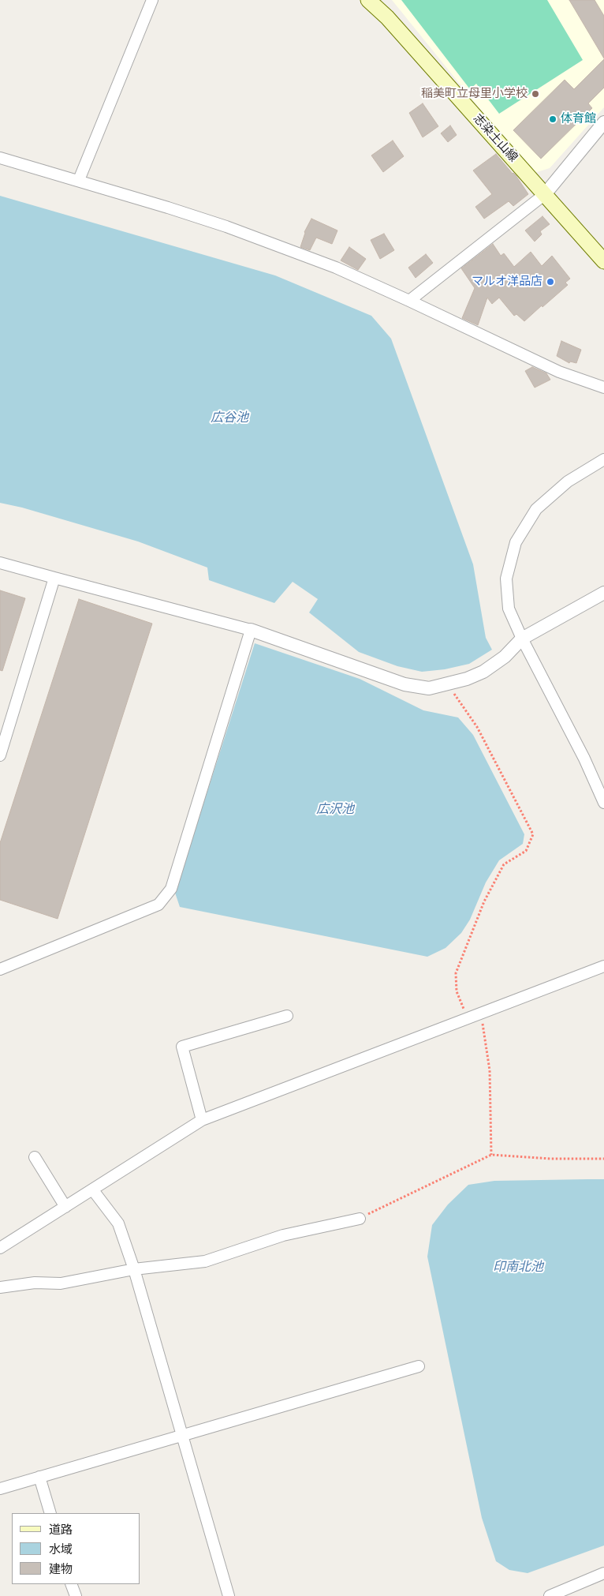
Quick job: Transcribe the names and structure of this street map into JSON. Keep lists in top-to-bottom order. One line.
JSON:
{"streets":{"main road":["志染土山線"]},"water":["広谷池","広沢池","印南北池"],"places":["稲美町立母里小学校","体育館","マルオ洋品店"],"legend":["道路","水域","建物"]}
